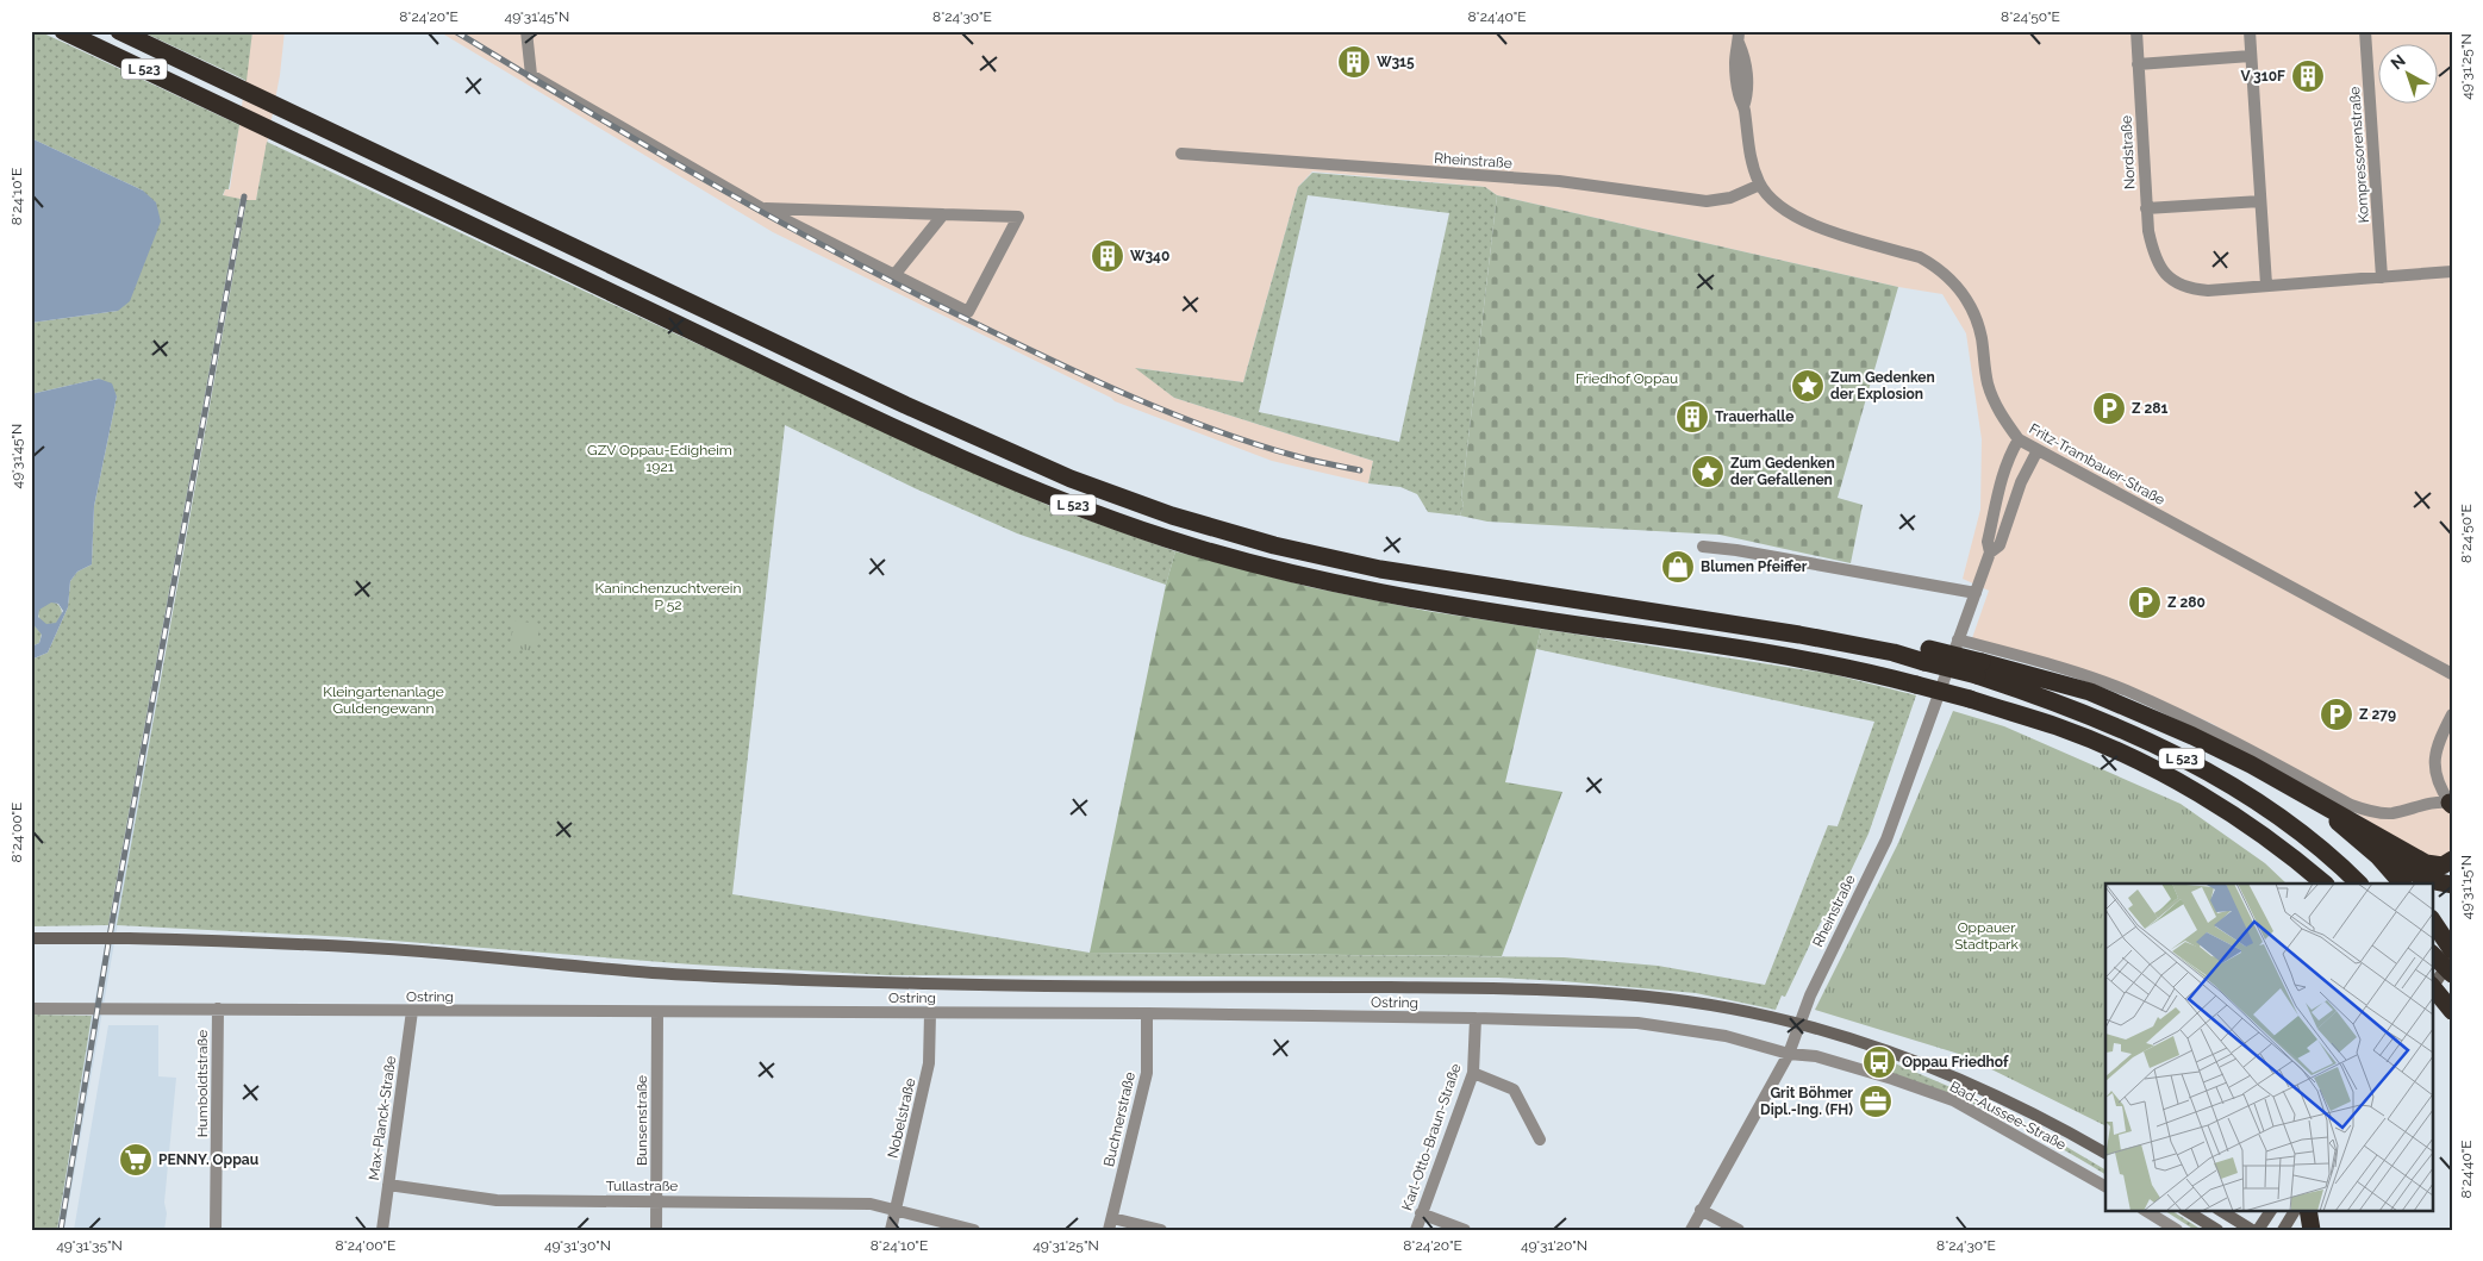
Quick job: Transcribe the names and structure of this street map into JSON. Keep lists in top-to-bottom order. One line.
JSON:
{"streets":{"highway":["L 523"],"street":["Nordstraße","Kompressorenstraße","Rheinstraße","Fritz-Trambauer-Straße","Ostring","Humboldtstraße","Bad-Aussee-Straße","Max-Planck-Straße","Nobelstraße","Buchnerstraße","Bunsenstraße","Karl-Otto-Braun-Straße","Tullastraße"]},"crossings":[["Rheinstraße","Fritz-Trambauer-Straße"],["Rheinstraße","Ostring"],["Rheinstraße","Bad-Aussee-Straße"],["Ostring","Humboldtstraße"],["Ostring","Bad-Aussee-Straße"],["Ostring","Max-Planck-Straße"],["Ostring","Nobelstraße"],["Ostring","Buchnerstraße"],["Ostring","Bunsenstraße"],["Ostring","Karl-Otto-Braun-Straße"],["Max-Planck-Straße","Tullastraße"],["Nobelstraße","Tullastraße"],["Bunsenstraße","Tullastraße"]],"parks":["Friedhof Oppau","GZV Oppau-Edigheim 1921","Kaninchenzuchtverein P 52","Kleingartenanlage Guldengewann","Oppauer Stadtpark"],"places":{"building":["W315","V 310F","W340","Trauerhalle"],"place":["Zum Gedenken der Explosion","Zum Gedenken der Gefallenen"],"parking":["Z 281","Z 280","Z 279"],"shop":["Blumen Pfeiffer"],"bus stop":["Oppau Friedhof"],"office":["Grit Böhmer Dipl.-Ing. (FH)"],"supermarket":["PENNY. Oppau"]},"north":"top left","coordinates":["8°24'20\"E","49°31'45\"N","8°24'30\"E","8°24'40\"E","8°24'50\"E","49°31'25\"N","8°24'10\"E","8°24'00\"E","49°31'15\"N","49°31'35\"N","49°31'30\"N","49°31'20\"N"]}
